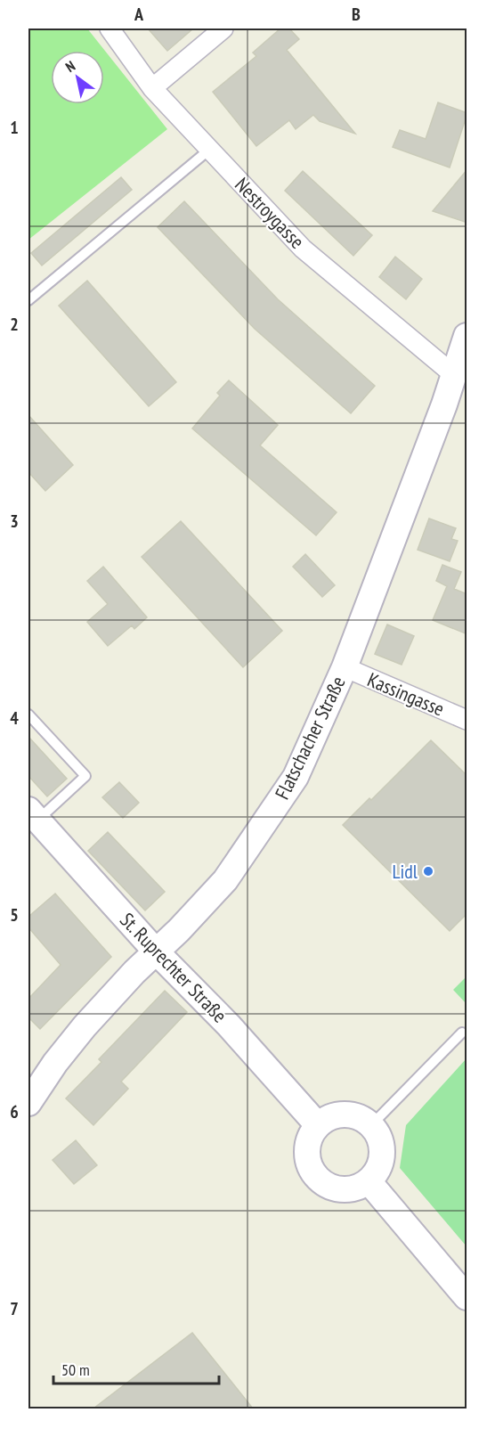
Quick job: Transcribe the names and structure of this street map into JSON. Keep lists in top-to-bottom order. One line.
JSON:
{"streets":{"street":["Nestroygasse","Kassingasse","Flatschacher Straße","St. Ruprechter Straße"]},"crossings":[["Nestroygasse","Flatschacher Straße"],["Kassingasse","Flatschacher Straße"],["Flatschacher Straße","St. Ruprechter Straße"]],"places":["Lidl"],"scale_bar":"50 m","north":"top left","grid":{"columns":["A","B"],"rows":["1","2","3","4","5","6","7"]}}
